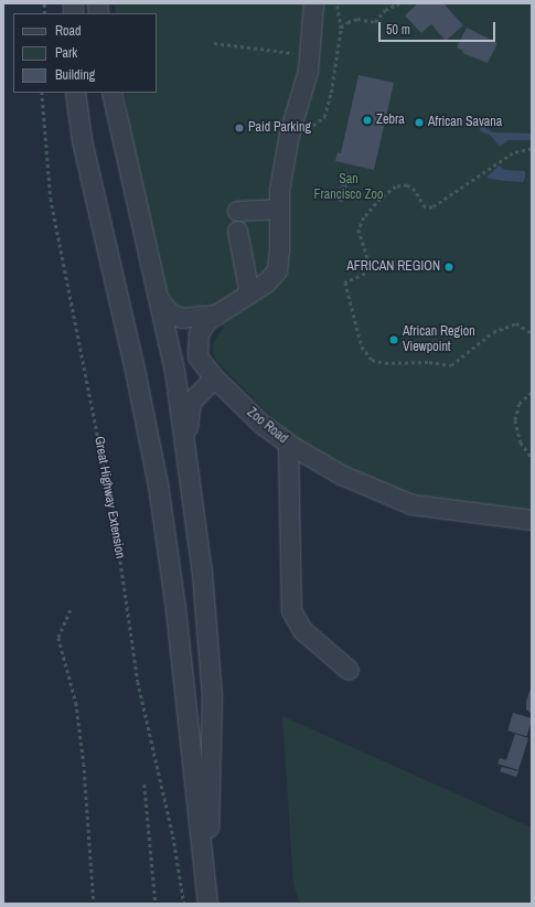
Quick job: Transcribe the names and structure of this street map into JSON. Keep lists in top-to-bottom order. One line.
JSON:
{"streets":{"street":["Zoo Road"],"path":["Great Highway Extension"]},"parks":["San Francisco Zoo"],"places":["Zebra","African Savana","Paid Parking","AFRICAN REGION","African Region Viewpoint"],"legend":["Road","Park","Building"],"scale_bar":"50 m"}
